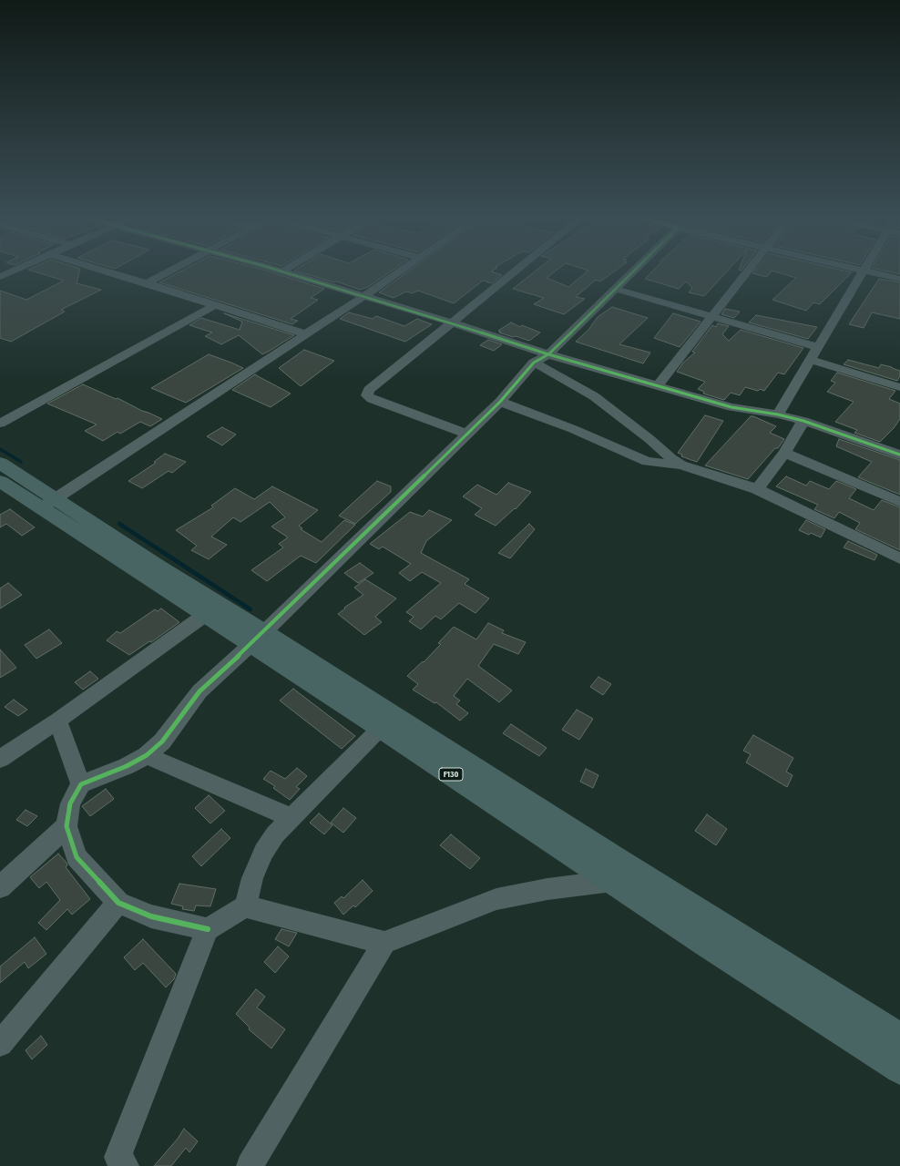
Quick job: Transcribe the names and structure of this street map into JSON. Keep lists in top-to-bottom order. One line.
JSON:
{"streets":{"main road":["F130"]}}
